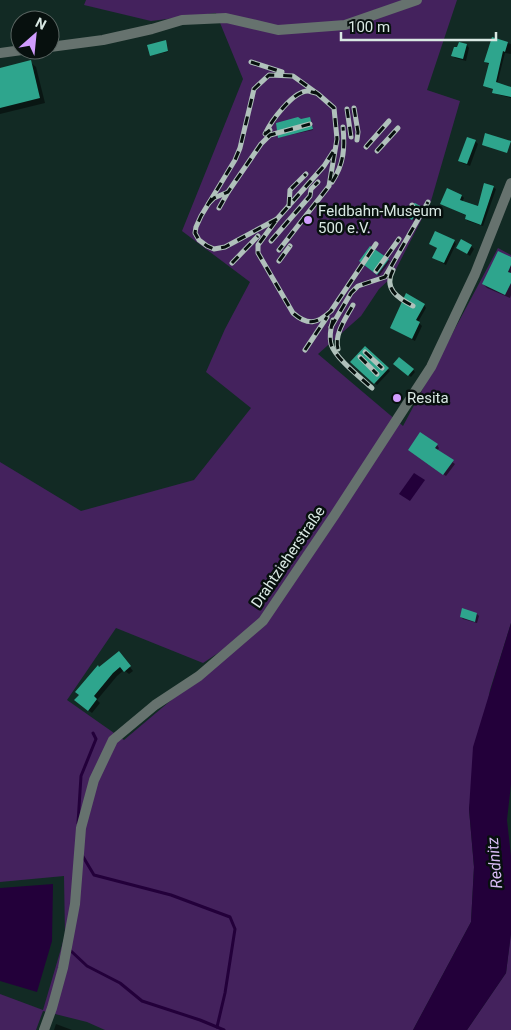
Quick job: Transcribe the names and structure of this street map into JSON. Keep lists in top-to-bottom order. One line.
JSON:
{"streets":{"street":["Drahtzieherstraße"]},"water":["Rednitz"],"places":["Feldbahn-Museum 500 e.V.","Resita"],"scale_bar":"100 m","north":"top right"}
